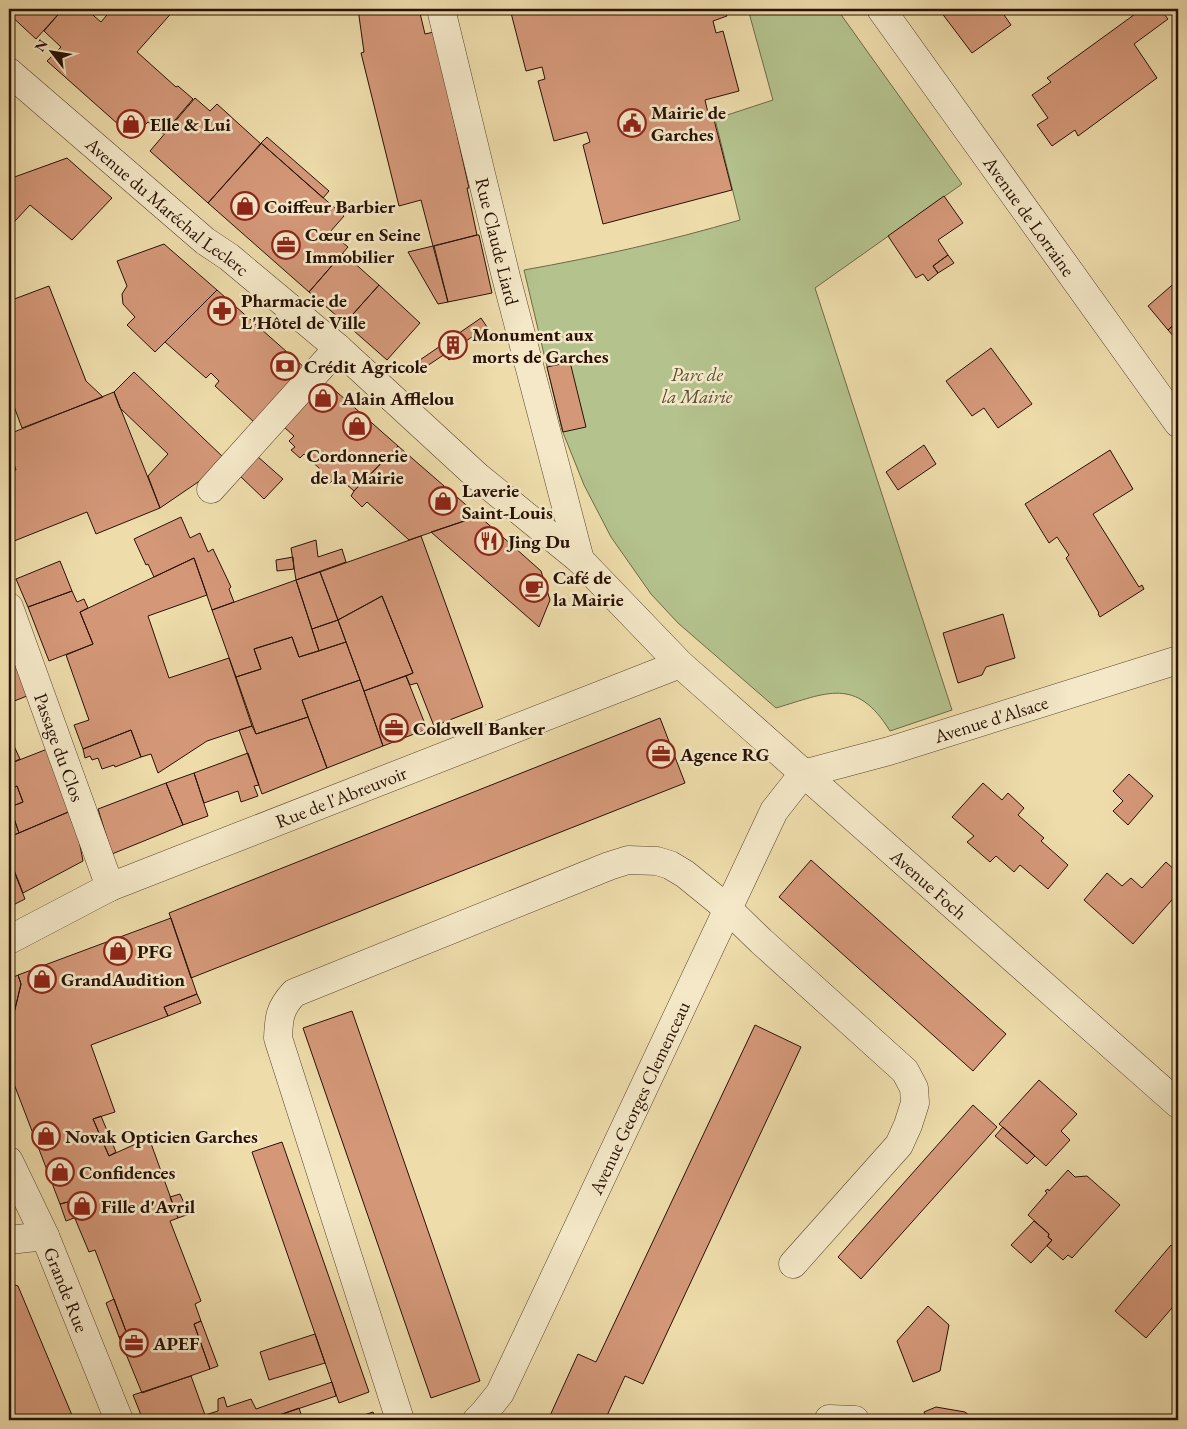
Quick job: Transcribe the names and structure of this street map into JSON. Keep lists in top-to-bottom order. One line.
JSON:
{"streets":{"street":["Avenue du Maréchal Leclerc","Avenue de Lorraine","Rue Claude Liard","Avenue d'Alsace","Passage du Clos","Rue de l'Abreuvoir","Avenue Foch","Avenue Georges Clemenceau","Grande Rue"]},"crossings":[["Avenue du Maréchal Leclerc","Rue Claude Liard"],["Avenue du Maréchal Leclerc","Rue de l'Abreuvoir"],["Avenue du Maréchal Leclerc","Avenue Foch"],["Avenue d'Alsace","Avenue Foch"],["Avenue d'Alsace","Avenue Georges Clemenceau"],["Passage du Clos","Rue de l'Abreuvoir"],["Rue de l'Abreuvoir","Avenue Foch"],["Avenue Foch","Avenue Georges Clemenceau"]],"parks":["Parc de la Mairie"],"places":{"public building":["Mairie de Garches"],"shop":["Elle & Lui","Coiffeur Barbier","Alain Afflelou","Cordonnerie de la Mairie","Laverie Saint-Louis","PFG","GrandAudition","Novak Opticien Garches","Confidences","Fille d'Avril"],"office":["Cœur en Seine Immobilier","Coldwell Banker","Agence RG","APEF"],"pharmacy":["Pharmacie de L'Hôtel de Ville"],"building":["Monument aux morts de Garches"],"bank":["Crédit Agricole"],"restaurant":["Jing Du"],"cafe":["Café de la Mairie"]},"north":"top left"}
